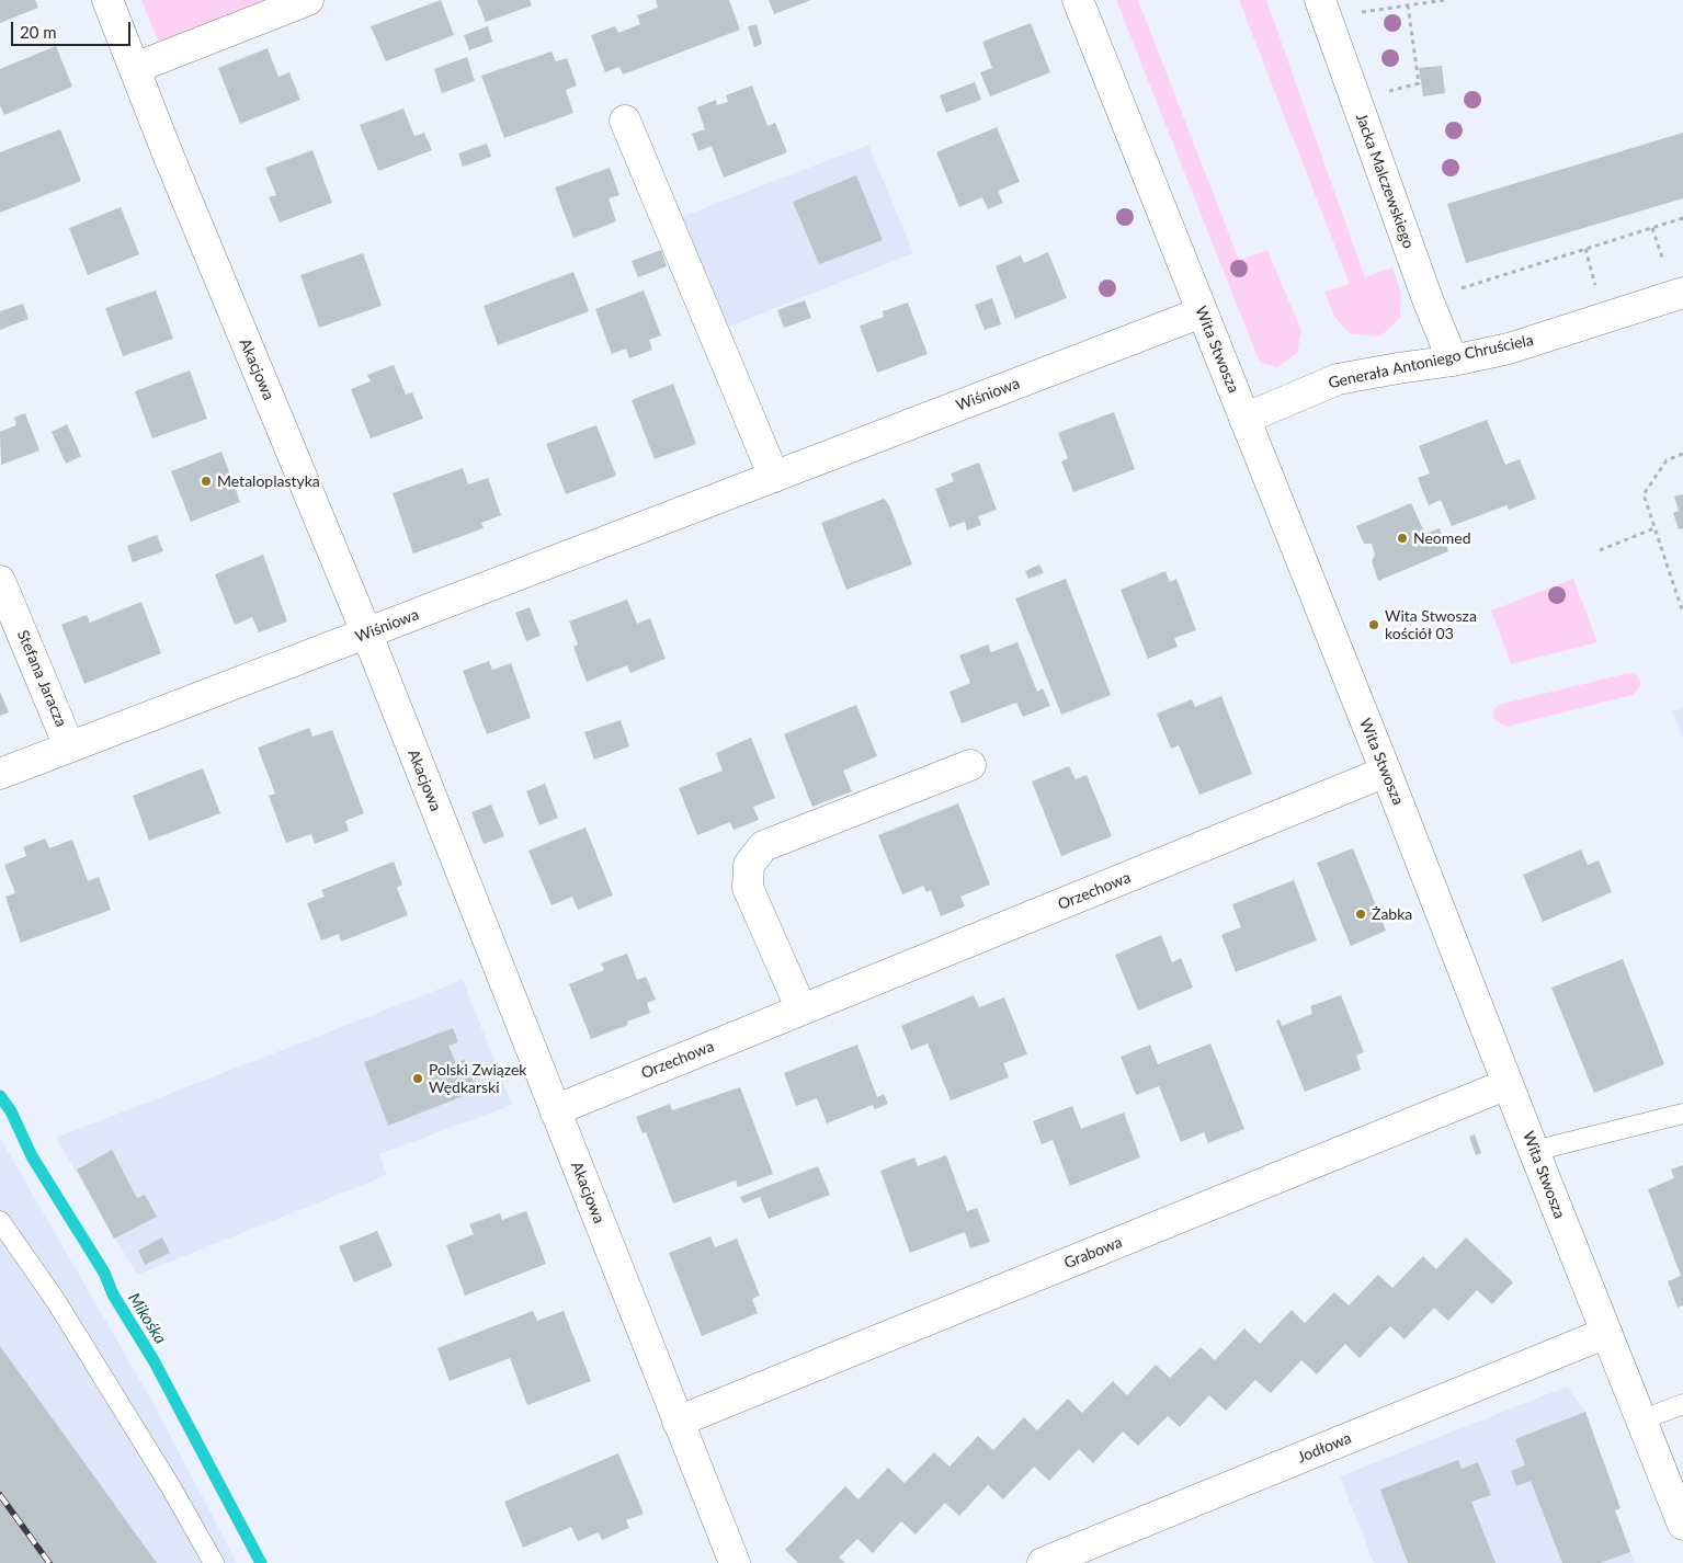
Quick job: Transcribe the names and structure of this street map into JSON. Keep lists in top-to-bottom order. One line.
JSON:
{"streets":{"street":["Jacka Malczewskiego","Wita Stwosza","Generała Antoniego Chruściela","Akacjowa","Wiśniowa","Stefana Jaracza","Orzechowa","Grabowa","Jodłowa"]},"crossings":[["Jacka Malczewskiego","Generała Antoniego Chruściela"],["Wita Stwosza","Generała Antoniego Chruściela"],["Wita Stwosza","Wiśniowa"],["Wita Stwosza","Orzechowa"],["Wita Stwosza","Grabowa"],["Wita Stwosza","Jodłowa"],["Akacjowa","Wiśniowa"],["Akacjowa","Orzechowa"],["Akacjowa","Grabowa"],["Wiśniowa","Stefana Jaracza"]],"water":["Mikośka"],"places":["Metaloplastyka","Neomed","Wita Stwosza kościół 03","Żabka","Polski Związek Wędkarski"],"scale_bar":"20 m"}
